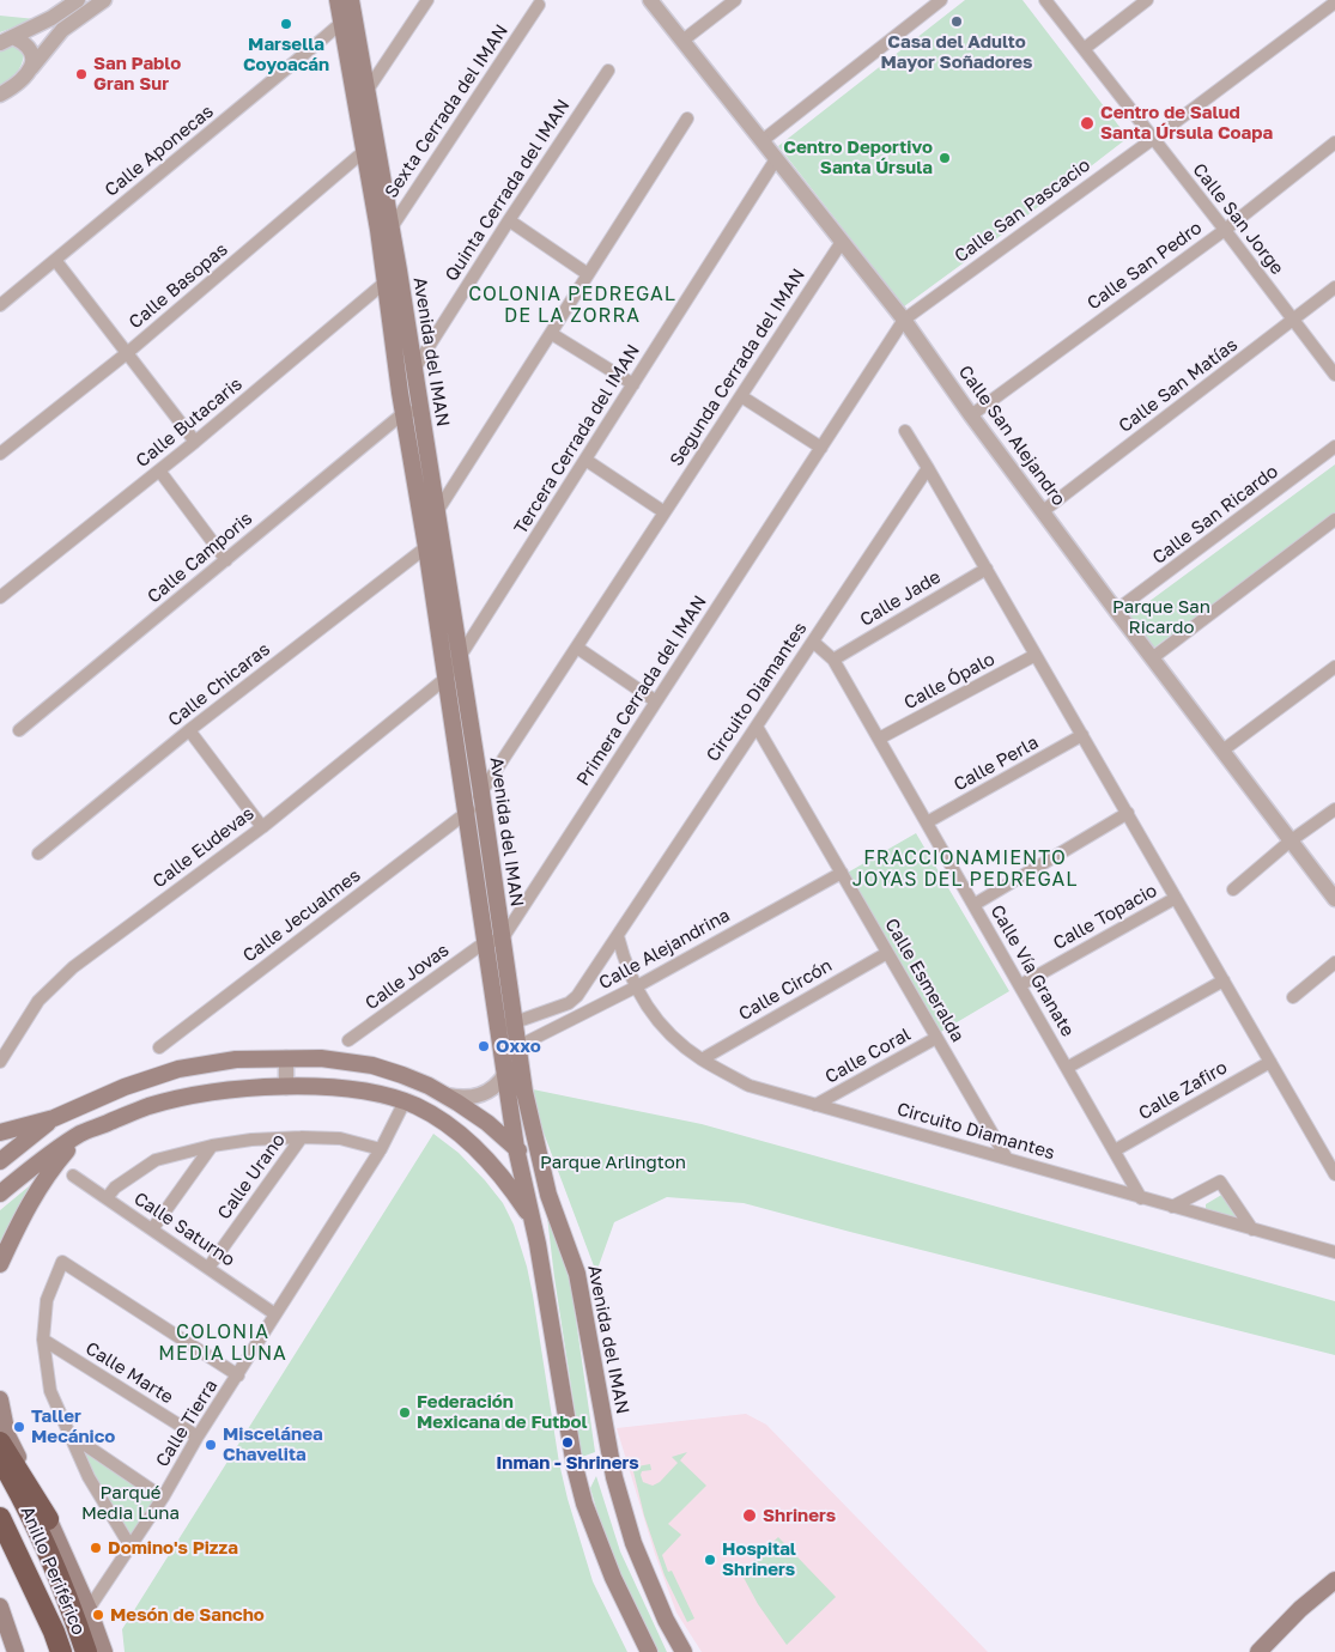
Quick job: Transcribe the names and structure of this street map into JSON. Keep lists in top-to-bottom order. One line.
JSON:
{"streets":{"highway":["Anillo Periférico"],"main road":["Avenida del IMAN"],"street":["Sexta Cerrada del IMAN","Calle Aponecas","Quinta Cerrada del IMAN","Calle San Pascacio","Calle San Jorge","Calle San Pedro","Calle Basopas","Segunda Cerrada del IMAN","Calle San Matías","Calle Butacaris","Calle San Alejandro","Tercera Cerrada del IMAN","Calle San Ricardo","Calle Camporis","Calle Jade","Calle Ópalo","Calle Chicaras","Primera Cerrada del IMAN","Circuito Diamantes","Calle Perla","Calle Eudevas","Calle Jecualmes","Calle Topacio","Calle Alejandrina","Calle Vía Granate","Calle Jovas","Calle Esmeralda","Calle Circón","Calle Coral","Calle Zafiro","Calle Urano","Calle Saturno","Calle Marte","Calle Tierra"]},"crossings":[["Sexta Cerrada del IMAN","Avenida del IMAN"],["Calle Aponecas","Avenida del IMAN"],["Quinta Cerrada del IMAN","Avenida del IMAN"],["Calle San Pascacio","Calle San Jorge"],["Calle San Pascacio","Calle San Alejandro"],["Calle San Pascacio","Primera Cerrada del IMAN"],["Calle San Jorge","Calle San Pedro"],["Calle San Jorge","Calle San Matías"],["Calle San Pedro","Calle San Alejandro"],["Calle Basopas","Avenida del IMAN"],["Avenida del IMAN","Segunda Cerrada del IMAN"],["Avenida del IMAN","Calle Butacaris"],["Avenida del IMAN","Tercera Cerrada del IMAN"],["Avenida del IMAN","Calle Camporis"],["Avenida del IMAN","Calle Chicaras"],["Avenida del IMAN","Primera Cerrada del IMAN"],["Avenida del IMAN","Calle Eudevas"],["Avenida del IMAN","Calle Jecualmes"],["Avenida del IMAN","Calle Alejandrina"],["Avenida del IMAN","Calle Jovas"],["Segunda Cerrada del IMAN","Calle San Alejandro"],["Segunda Cerrada del IMAN","Calle Jecualmes"],["Calle San Matías","Calle San Alejandro"],["Calle San Alejandro","Tercera Cerrada del IMAN"],["Calle San Alejandro","Calle San Ricardo"],["Calle San Alejandro","Primera Cerrada del IMAN"],["Tercera Cerrada del IMAN","Calle Eudevas"],["Calle Jade","Calle Vía Granate"],["Calle Ópalo","Calle Vía Granate"],["Primera Cerrada del IMAN","Calle Jovas"],["Circuito Diamantes","Calle Alejandrina"],["Circuito Diamantes","Calle Vía Granate"],["Circuito Diamantes","Calle Esmeralda"],["Circuito Diamantes","Calle Circón"],["Circuito Diamantes","Calle Coral"],["Calle Perla","Calle Vía Granate"],["Calle Topacio","Calle Vía Granate"],["Calle Alejandrina","Calle Esmeralda"],["Calle Vía Granate","Calle Zafiro"],["Calle Esmeralda","Calle Circón"],["Calle Esmeralda","Calle Coral"],["Calle Urano","Calle Saturno"],["Calle Saturno","Calle Tierra"],["Calle Marte","Calle Tierra"]],"districts":["COLONIA PEDREGAL DE LA ZORRA","FRACCIONAMIENTO JOYAS DEL PEDREGAL","COLONIA MEDIA LUNA"],"parks":["Parque San Ricardo","Parque Arlington","Parqué Media Luna"],"places":["Casa del Adulto Mayor Soñadores","Marsella Coyoacán","San Pablo Gran Sur","Centro de Salud Santa Úrsula Coapa","Centro Deportivo Santa Úrsula","Oxxo","Federación Mexicana de Futbol","Taller Mecánico","Inman - Shriners","Miscelánea Chavelita","Shriners","Domino's Pizza","Hospital Shriners","Mesón de Sancho"]}
